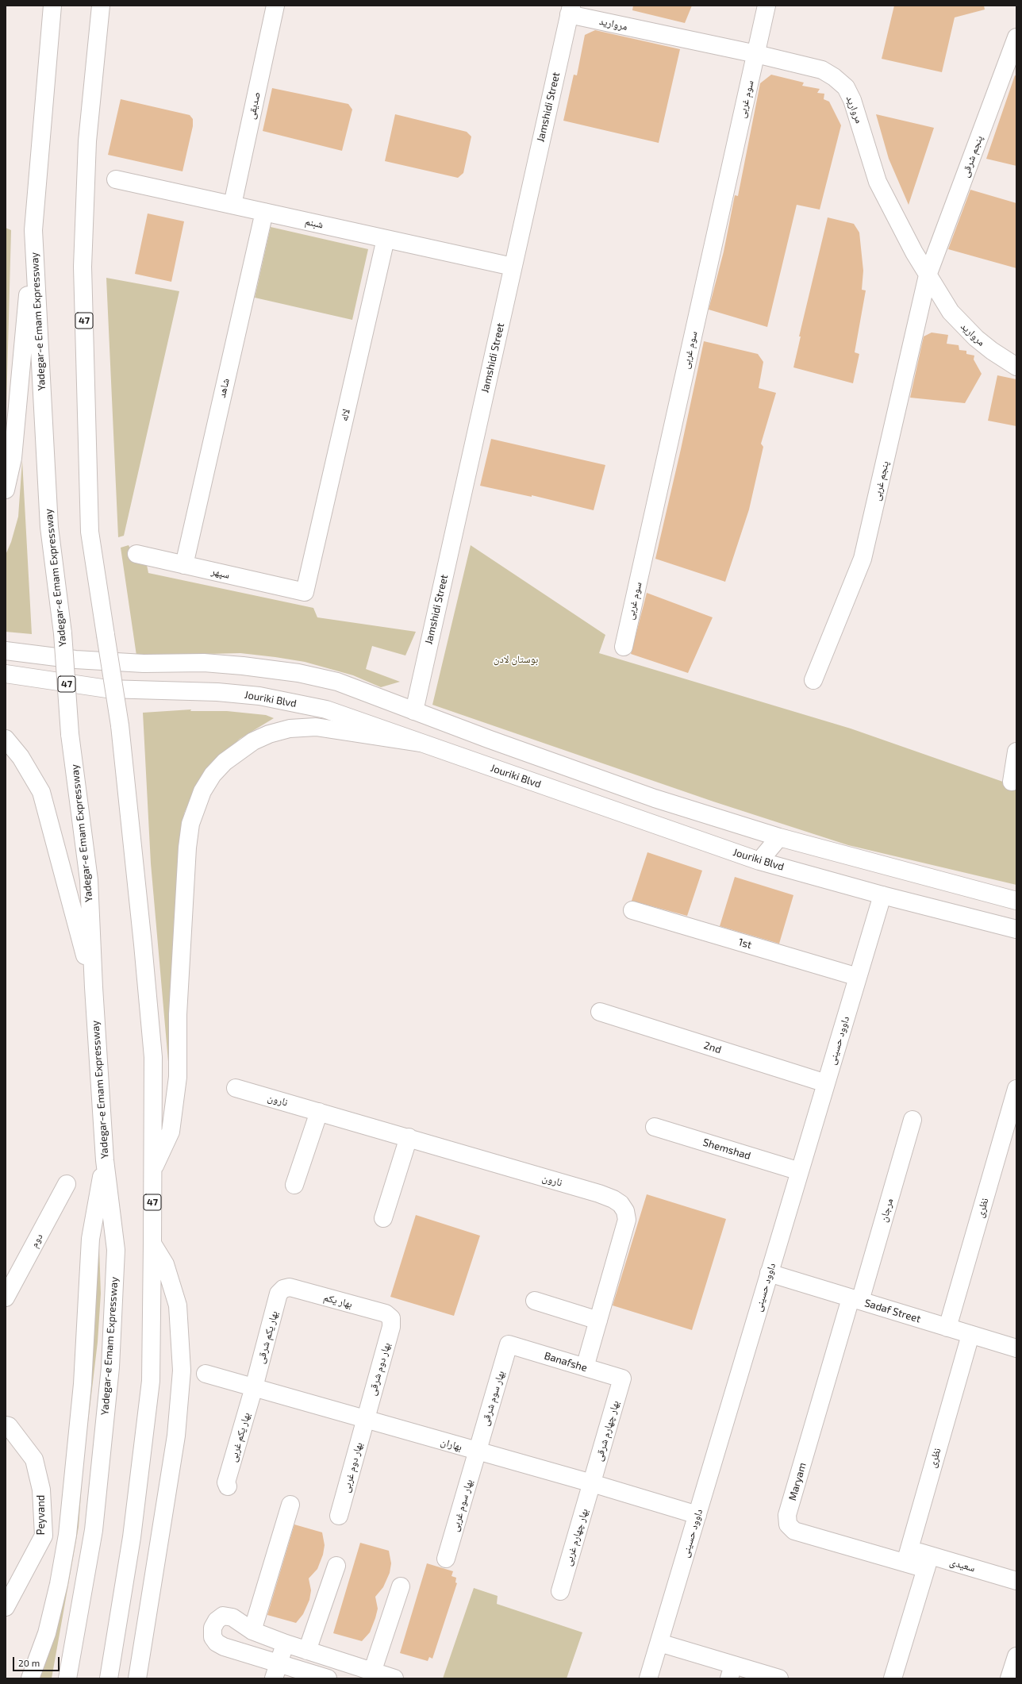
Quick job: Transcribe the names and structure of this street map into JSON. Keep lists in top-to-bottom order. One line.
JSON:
{"streets":{"main road":["مروارید","سوم غربی","صدیقی","Jamshidi Street","پنجم شرقی","شبنم","47","Yadegar-e Emam Expressway","شاهد","لاله","پنجم غربی","سپهر","Jouriki Blvd","1st","داوود حسینی","2nd","نارون","Shemshad","نظری","مرجان","دوم","بهار یکم","Sadaf Street","بهار یکم شرقی","Banafshe","بهار دوم شرقی","بهار سوم شرقی","بهار چهارم شرقی","بهار یکم غربی","بهاران","بهار دوم غربی","Maryam","بهار سوم غربی","Peyvand","بهار چهارم غربی","سعیدی"]},"crossings":[["مروارید","سوم غربی"],["مروارید","Jamshidi Street"],["مروارید","پنجم شرقی"],["مروارید","پنجم غربی"],["صدیقی","شبنم"],["Jamshidi Street","شبنم"],["پنجم شرقی","پنجم غربی"],["شبنم","شاهد"],["شبنم","لاله"],["شاهد","سپهر"],["لاله","سپهر"],["Jouriki Blvd","داوود حسینی"],["1st","داوود حسینی"],["داوود حسینی","2nd"],["داوود حسینی","Shemshad"],["داوود حسینی","Sadaf Street"],["داوود حسینی","بهاران"],["نارون","Banafshe"],["نظری","Sadaf Street"],["نظری","Maryam"],["نظری","سعیدی"],["مرجان","Sadaf Street"],["مرجان","Maryam"],["بهار یکم","بهار یکم شرقی"],["بهار یکم","بهار دوم شرقی"],["Sadaf Street","Maryam"],["بهار یکم شرقی","بهار یکم غربی"],["بهار یکم شرقی","بهاران"],["Banafshe","بهار سوم شرقی"],["Banafshe","بهار چهارم شرقی"],["بهار دوم شرقی","بهاران"],["بهار دوم شرقی","بهار دوم غربی"],["بهار سوم شرقی","بهاران"],["بهار سوم شرقی","بهار سوم غربی"],["بهار چهارم شرقی","بهاران"],["بهار چهارم شرقی","بهار چهارم غربی"],["بهار یکم غربی","بهاران"],["بهاران","بهار دوم غربی"],["بهاران","بهار سوم غربی"],["بهاران","بهار چهارم غربی"],["Maryam","سعیدی"]],"parks":["بوستان لادن"],"scale_bar":"20 m"}
